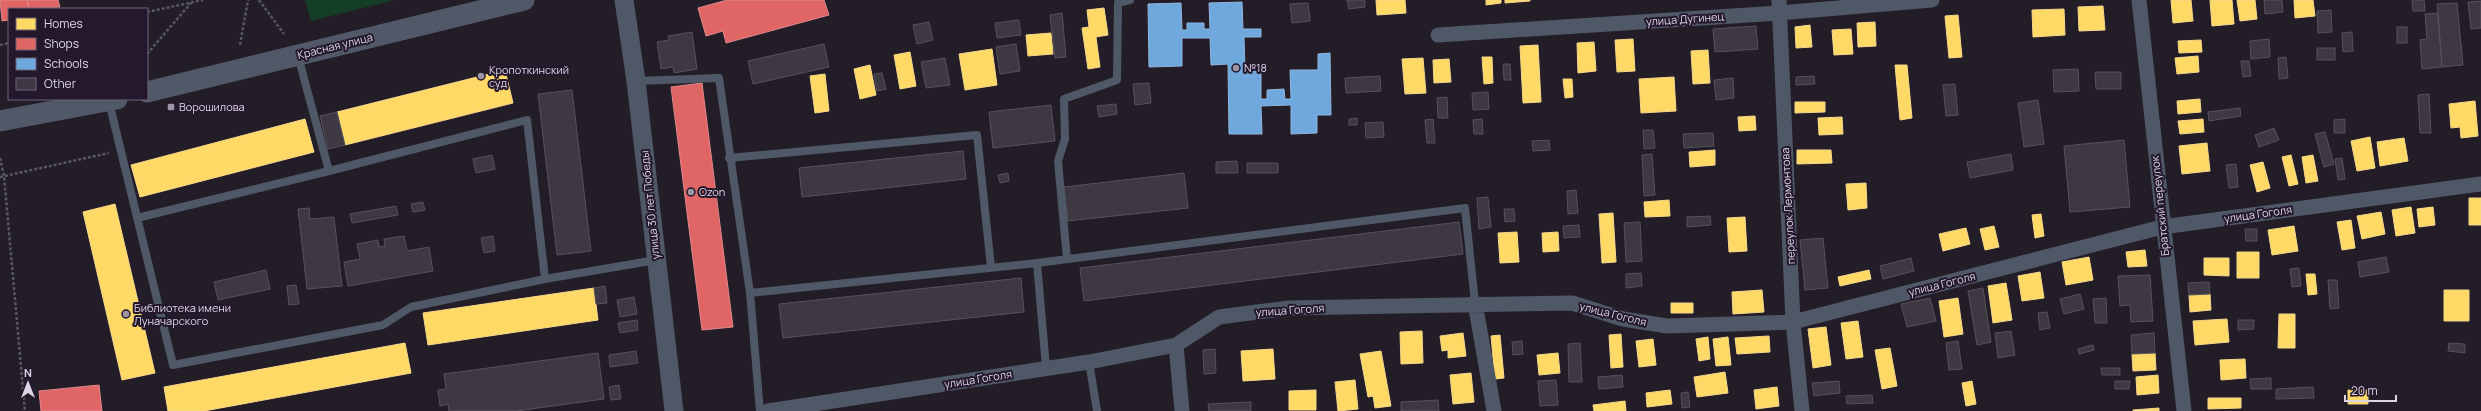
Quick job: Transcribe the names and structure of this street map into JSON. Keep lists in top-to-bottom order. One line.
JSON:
{"streets":{"main road":["Красная улица"],"street":["улица Дугинец","улица 30 лет Победы","переулок Лермонтова","Братский переулок","улица Гоголя"]},"crossings":[["улица Дугинец","переулок Лермонтова"],["переулок Лермонтова","улица Гоголя"],["Братский переулок","улица Гоголя"]],"places":{"other":["№18","Кропоткинский суд","Ozon","Библиотека имени Луначарского"],"transit":["Ворошилова"]},"legend":["Homes","Shops","Schools","Other"],"scale_bar":"20 m","north":"top"}
